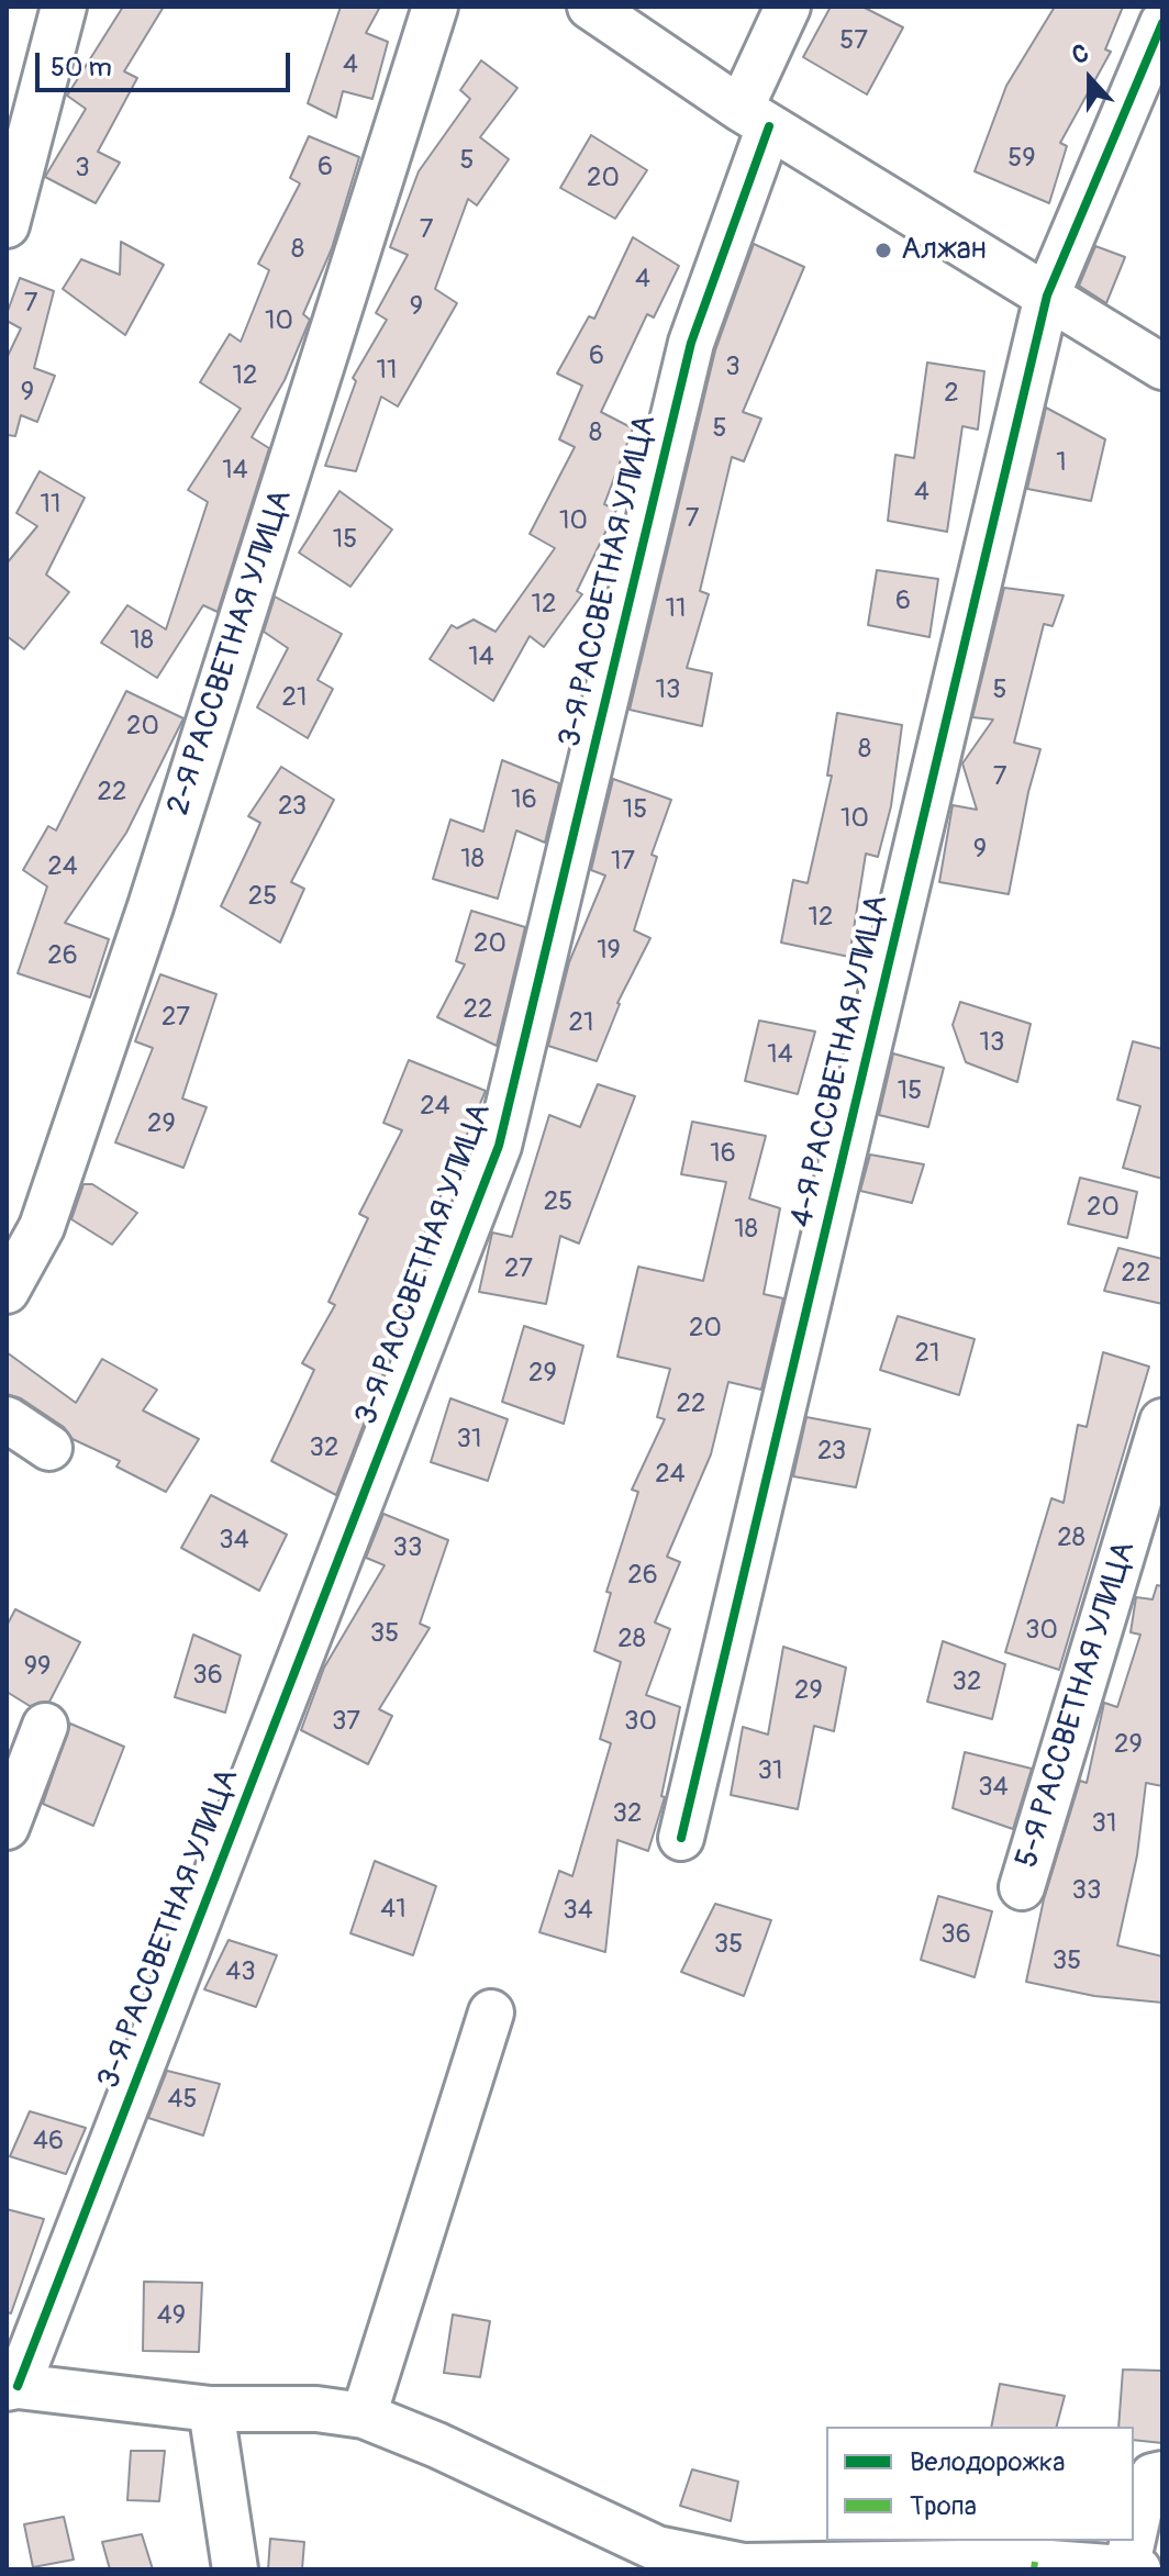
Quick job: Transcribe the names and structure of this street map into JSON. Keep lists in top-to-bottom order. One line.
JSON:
{"streets":{"street":["3-Я РАССВЕТНАЯ УЛИЦА","2-Я РАССВЕТНАЯ УЛИЦА","4-Я РАССВЕТНАЯ УЛИЦА","5-Я РАССВЕТНАЯ УЛИЦА"]},"places":["Алжан"],"house_numbers":["57","4","59","5","6","3","20","7","8","4","7","9","10","6","3","11","12","9","2","5","8","1","14","4","11","7","10","15","6","12","11","18","14","13","5","21","20","8","7","22","16","23","15","10","9","18","17","24","25","12","20","19","26","22","27","21","13","14","15","24","29","16","25","20","18","27","22","20","21","29","22","31","32","23","24","28","34","33","26","30","35","28","99","36","32","29","37","30","29","31","34","32","31","33","41","34","36","35","35","43","45","46","49"],"legend":["Велодорожка","Тропа"],"scale_bar":"50 m","north":"top"}
